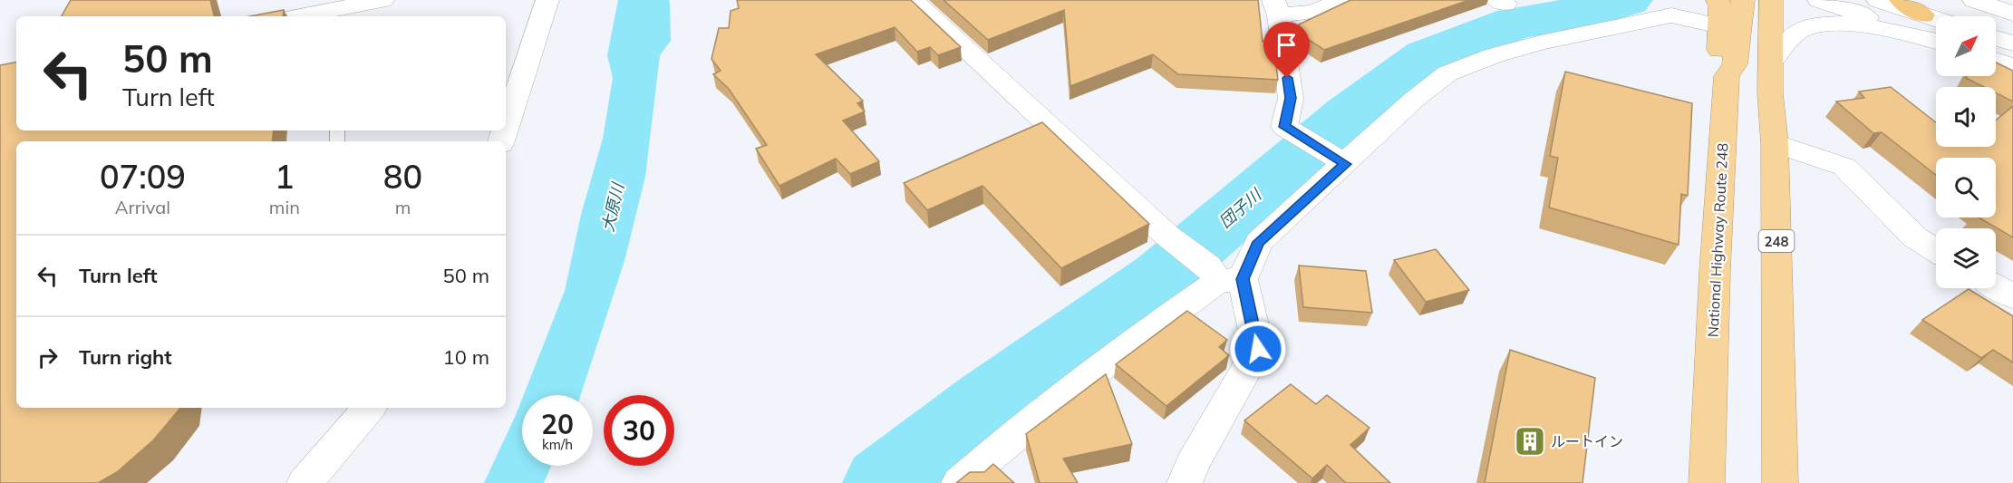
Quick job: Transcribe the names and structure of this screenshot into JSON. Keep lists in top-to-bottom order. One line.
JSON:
{"streets":{"highway":["National Highway Route 248","248"]},"water":["大原川","団子川"],"places":{"building":["ルートイン"]},"north":"top right","page":{"turn":["50 m","Turn left"],"eta":["07:09","Arrival","1","min","80","m"],"list":[{"name":"Turn left","value":"50 m"},{"name":"Turn right","value":"10 m"}],"speed":"20 km/h","limit":"30"}}
